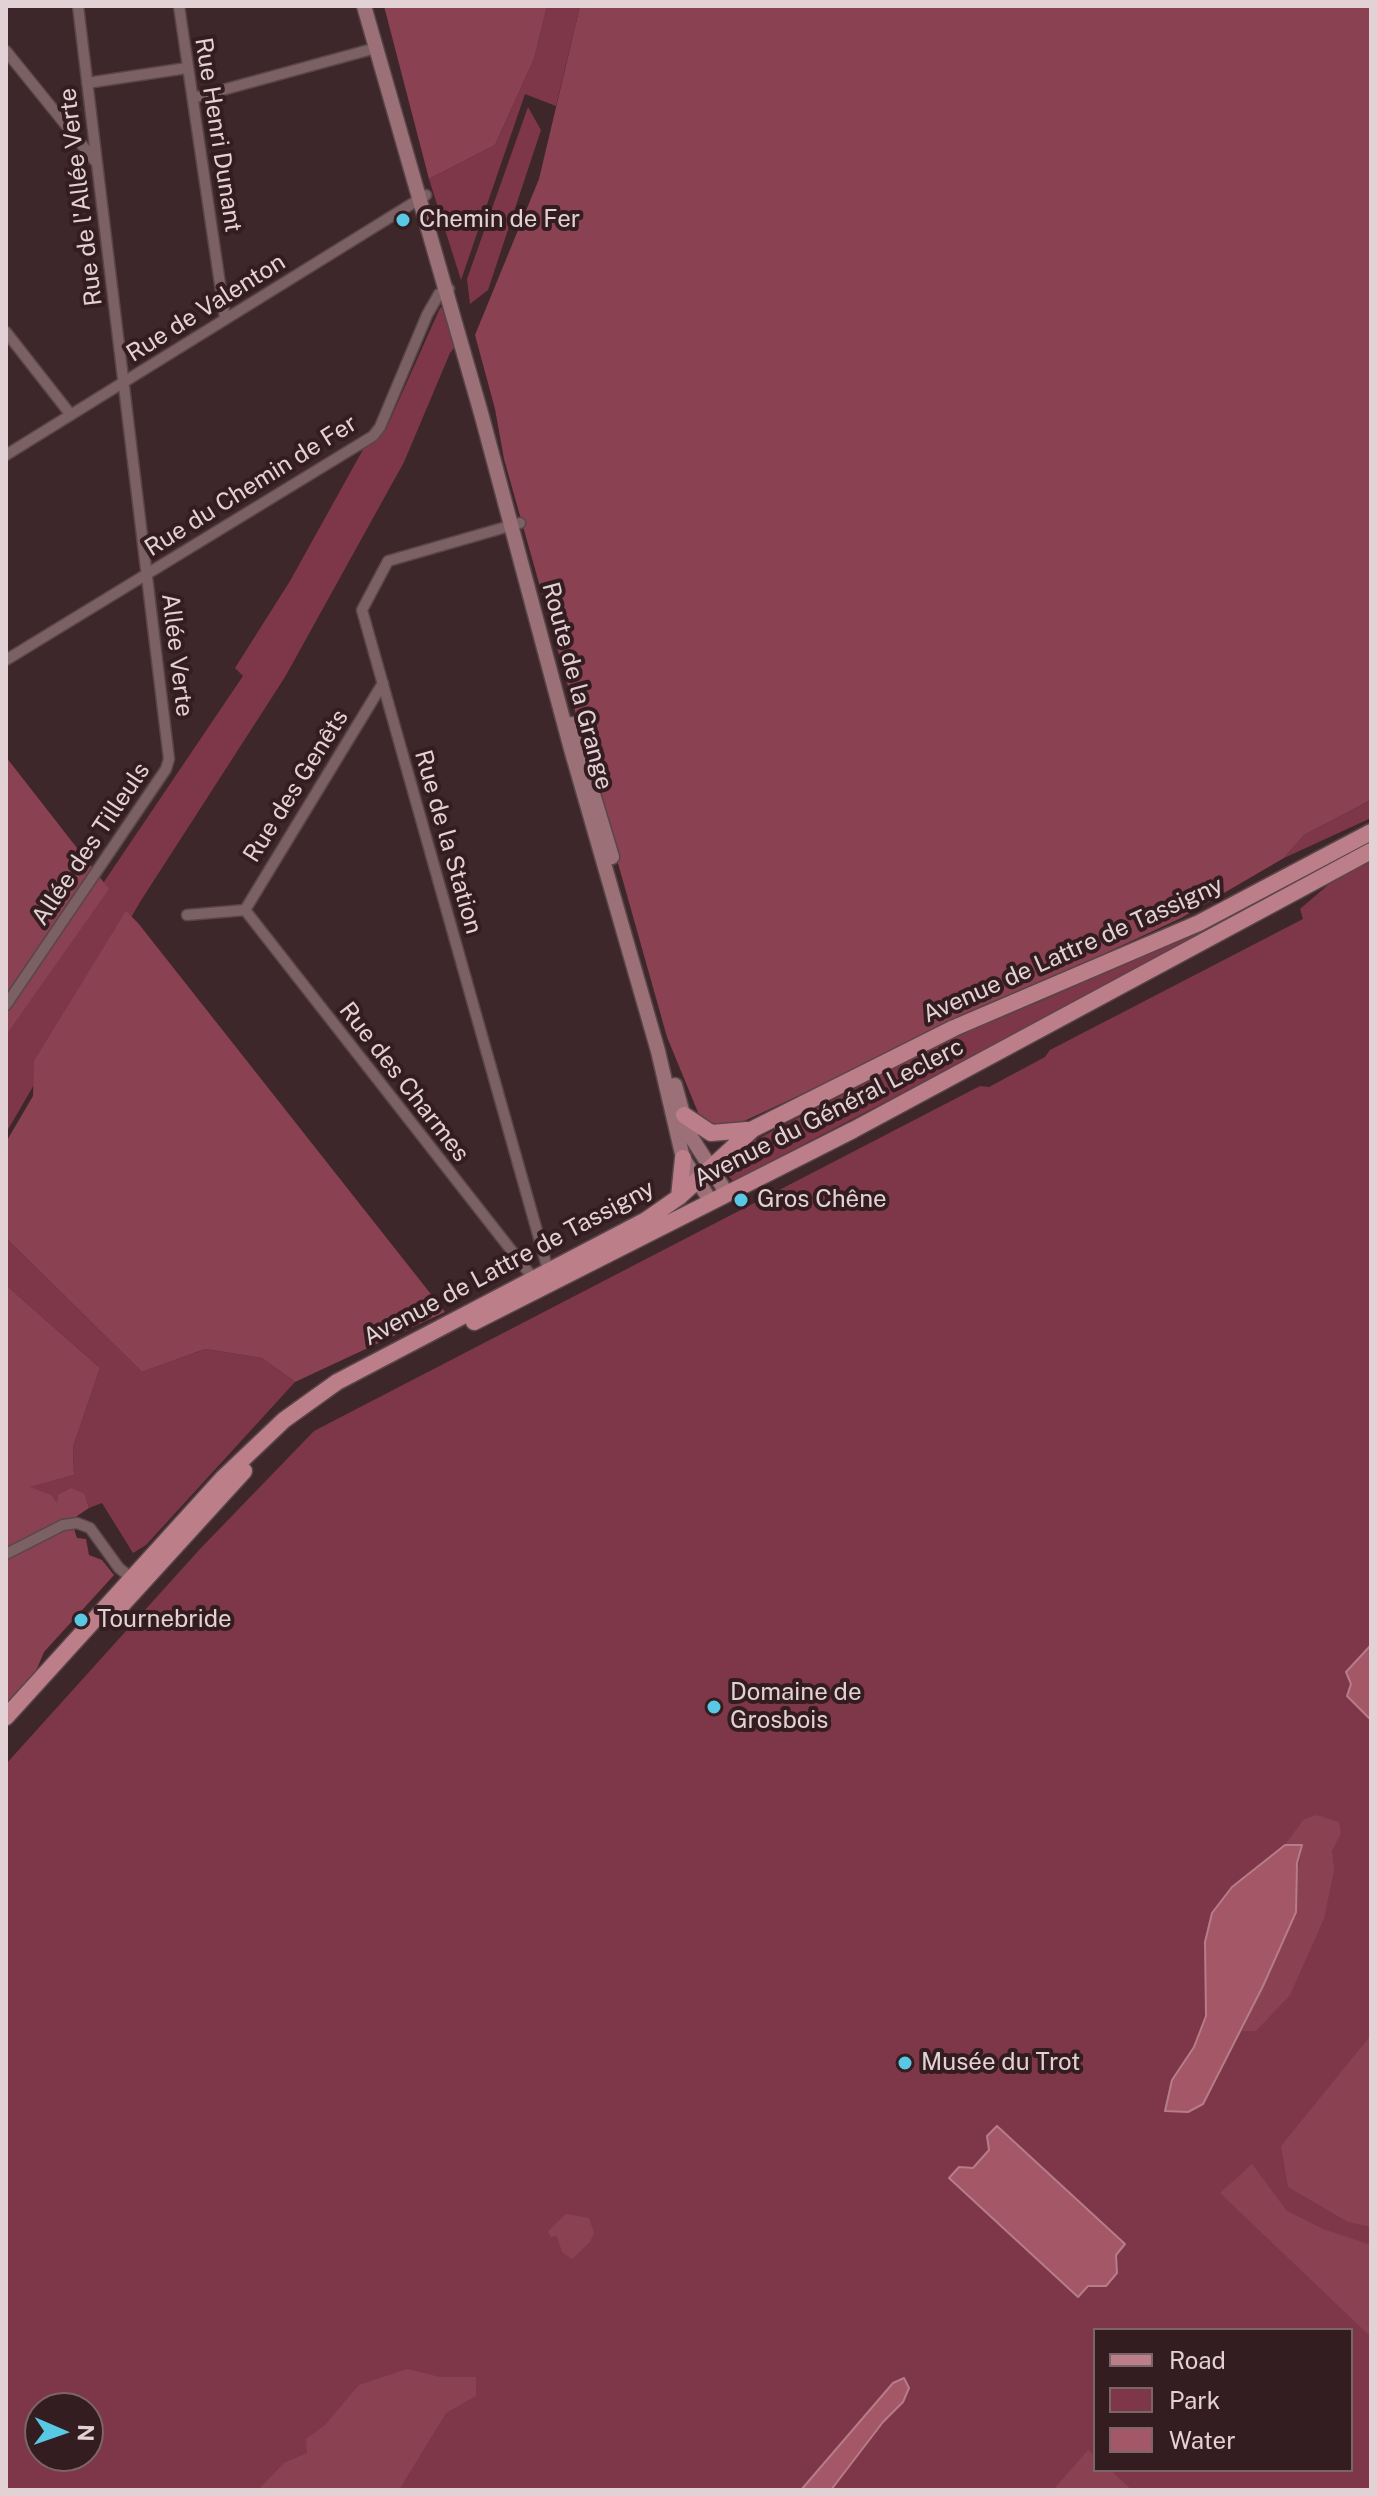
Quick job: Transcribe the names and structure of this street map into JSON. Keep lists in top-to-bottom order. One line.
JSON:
{"streets":{"main road":["Route de la Grange","Avenue de Lattre de Tassigny","Avenue du Général Leclerc"],"street":["Rue Henri Dunant","Rue de l'Allée Verte","Rue de Valenton","Rue du Chemin de Fer","Allée Verte","Rue des Genêts","Rue de la Station","Allée des Tilleuls","Rue des Charmes"]},"crossings":[["Rue Henri Dunant","Rue de Valenton"],["Rue de l'Allée Verte","Rue de Valenton"],["Rue de l'Allée Verte","Allée Verte"],["Rue de Valenton","Allée Verte"],["Rue de Valenton","Route de la Grange"],["Rue du Chemin de Fer","Allée Verte"],["Rue du Chemin de Fer","Route de la Grange"],["Allée Verte","Allée des Tilleuls"],["Route de la Grange","Rue de la Station"],["Route de la Grange","Avenue de Lattre de Tassigny"],["Route de la Grange","Avenue du Général Leclerc"],["Rue des Genêts","Rue de la Station"],["Rue des Genêts","Rue des Charmes"],["Rue de la Station","Avenue de Lattre de Tassigny"],["Rue de la Station","Rue des Charmes"],["Avenue de Lattre de Tassigny","Rue des Charmes"],["Avenue de Lattre de Tassigny","Avenue du Général Leclerc"]],"places":["Chemin de Fer","Gros Chêne","Tournebride","Domaine de Grosbois","Musée du Trot"],"legend":["Road","Park","Water"],"north":"right"}
